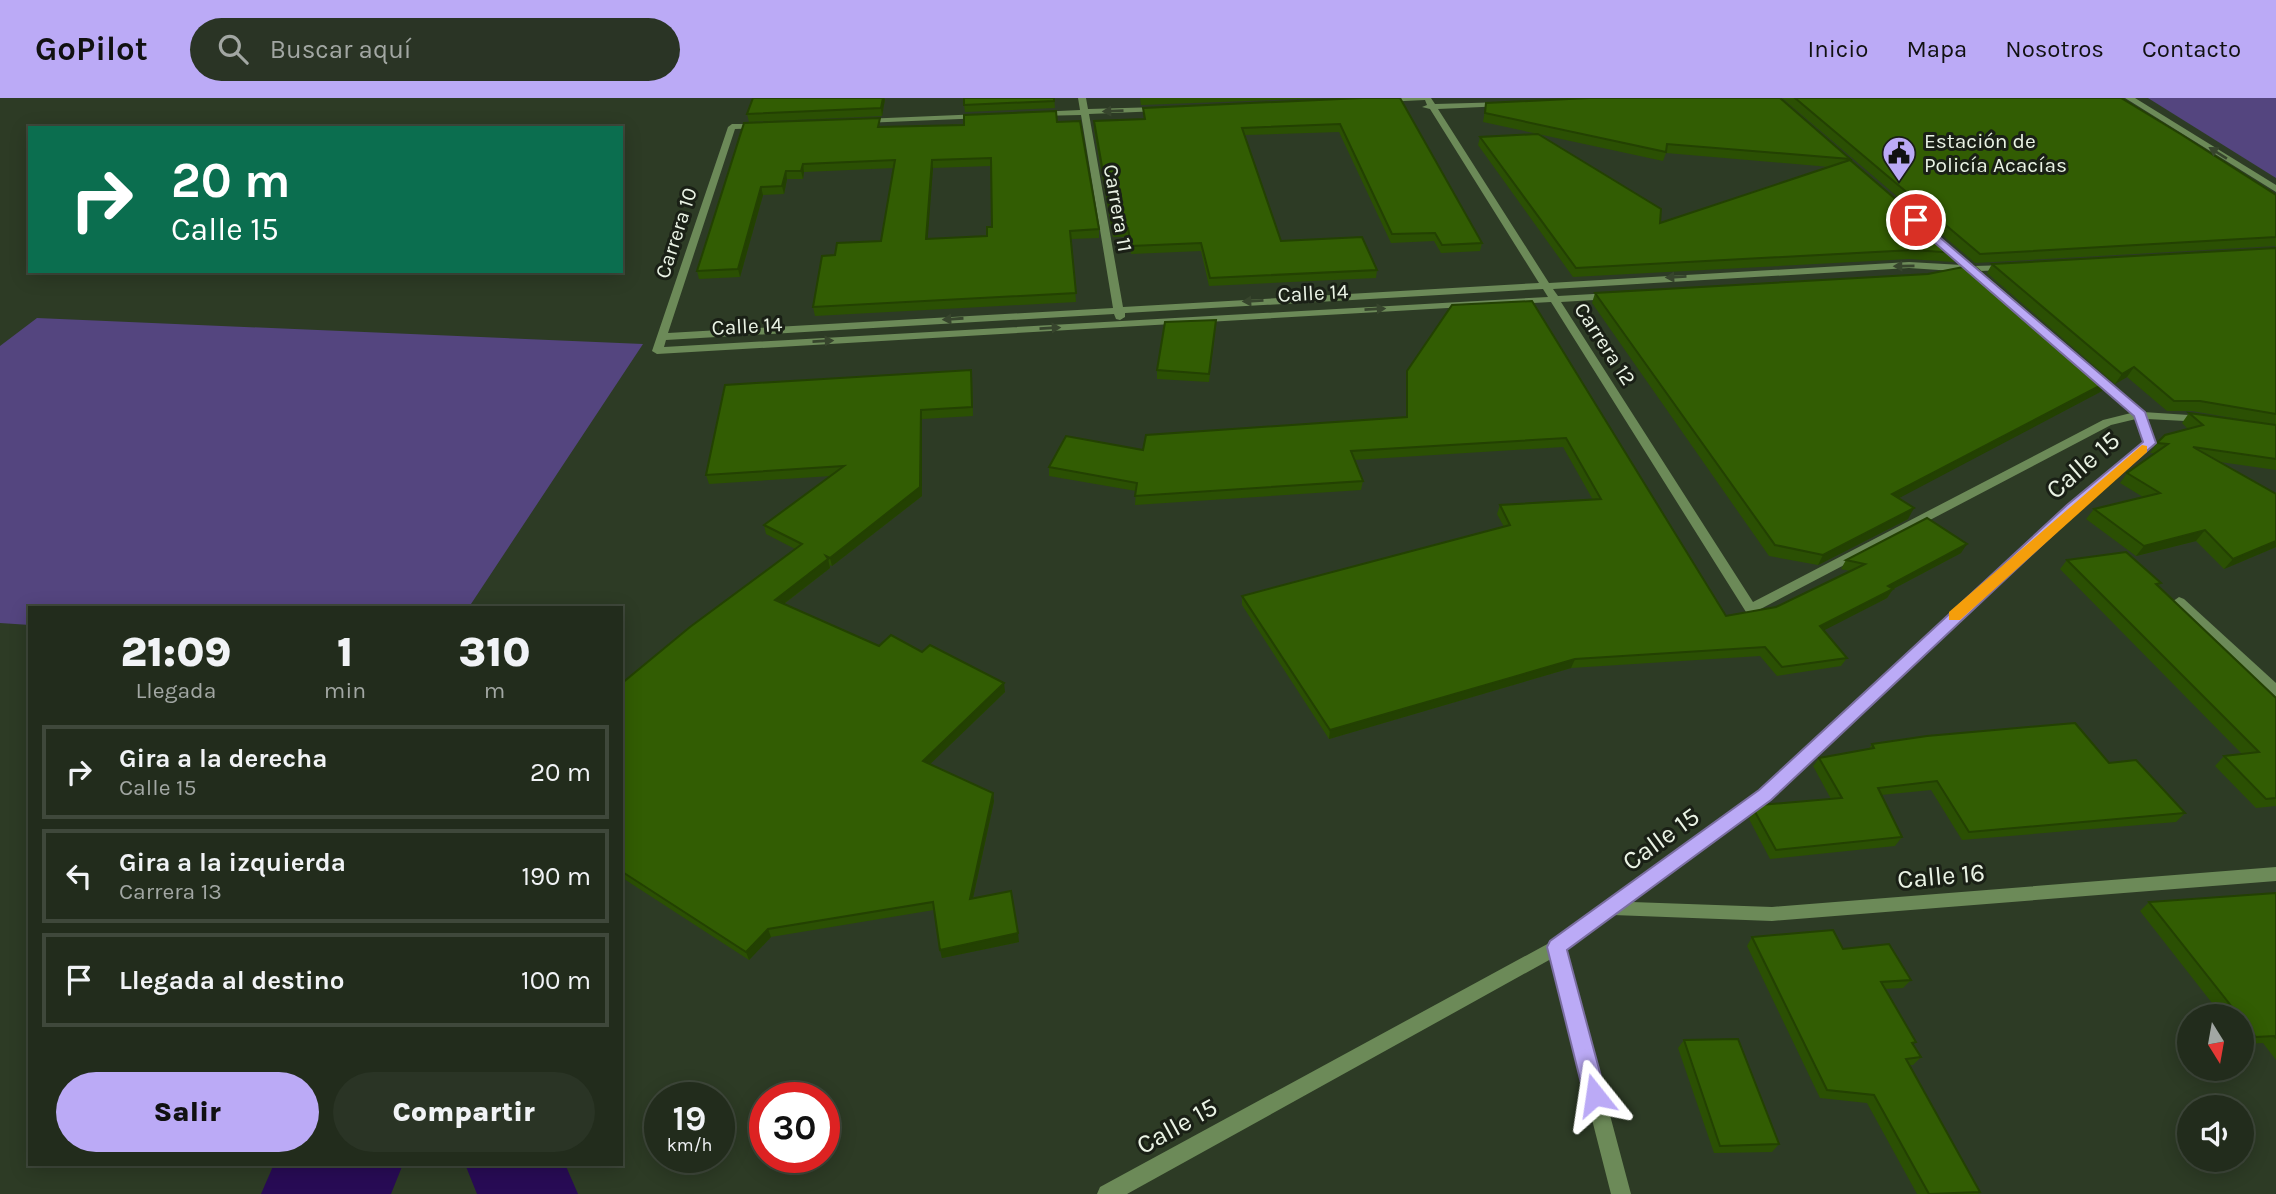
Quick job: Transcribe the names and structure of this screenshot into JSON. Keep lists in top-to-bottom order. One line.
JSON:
{"streets":{"street":["Carrera 11","Carrera 10","Calle 14","Carrera 12","Calle 15","Calle 16"]},"crossings":[["Carrera 11","Calle 14"],["Carrera 10","Calle 14"],["Calle 14","Carrera 12"],["Carrera 12","Calle 15"],["Calle 15","Calle 16"]],"places":{"public building":["Estación de Policía Acacías"]},"north":"bottom","page":{"header":"GoPilot","search":"Buscar aquí","nav":["Inicio","Mapa","Nosotros","Contacto"],"turn":["20 m","Calle 15"],"eta":["21:09","Llegada","1","min","310","m"],"list":[{"name":"Gira a la derecha","note":"Calle 15","value":"20 m"},{"name":"Gira a la izquierda","note":"Carrera 13","value":"190 m"},{"name":"Llegada al destino","value":"100 m"}],"buttons":["Salir","Compartir"],"speed":"19 km/h","limit":"30"}}
